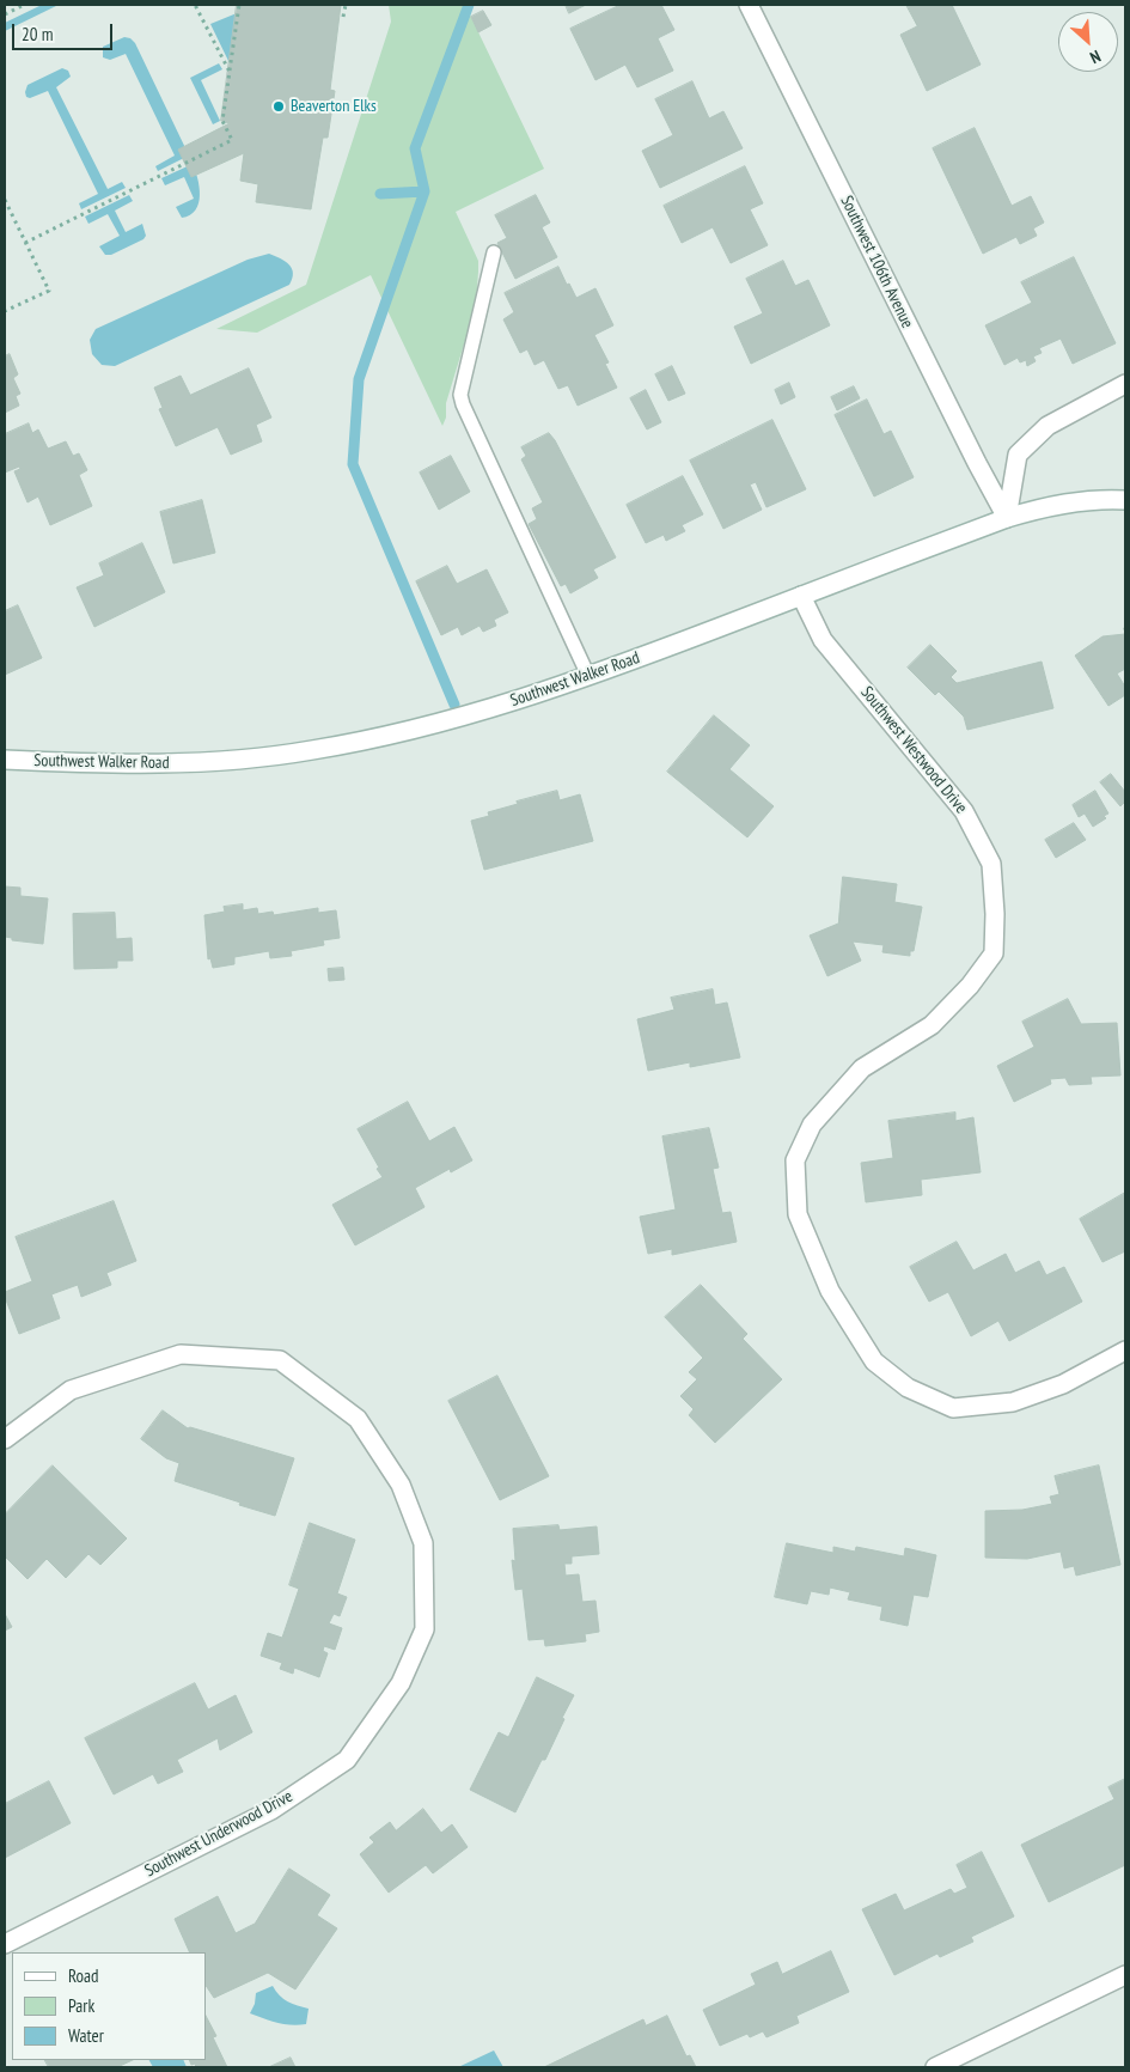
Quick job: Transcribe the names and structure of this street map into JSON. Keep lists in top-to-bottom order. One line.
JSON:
{"streets":{"street":["Southwest 106th Avenue","Southwest Walker Road","Southwest Westwood Drive","Southwest Underwood Drive"]},"crossings":[["Southwest 106th Avenue","Southwest Walker Road"],["Southwest Walker Road","Southwest Westwood Drive"]],"places":["Beaverton Elks"],"legend":["Road","Park","Water"],"scale_bar":"20 m","north":"bottom right"}
